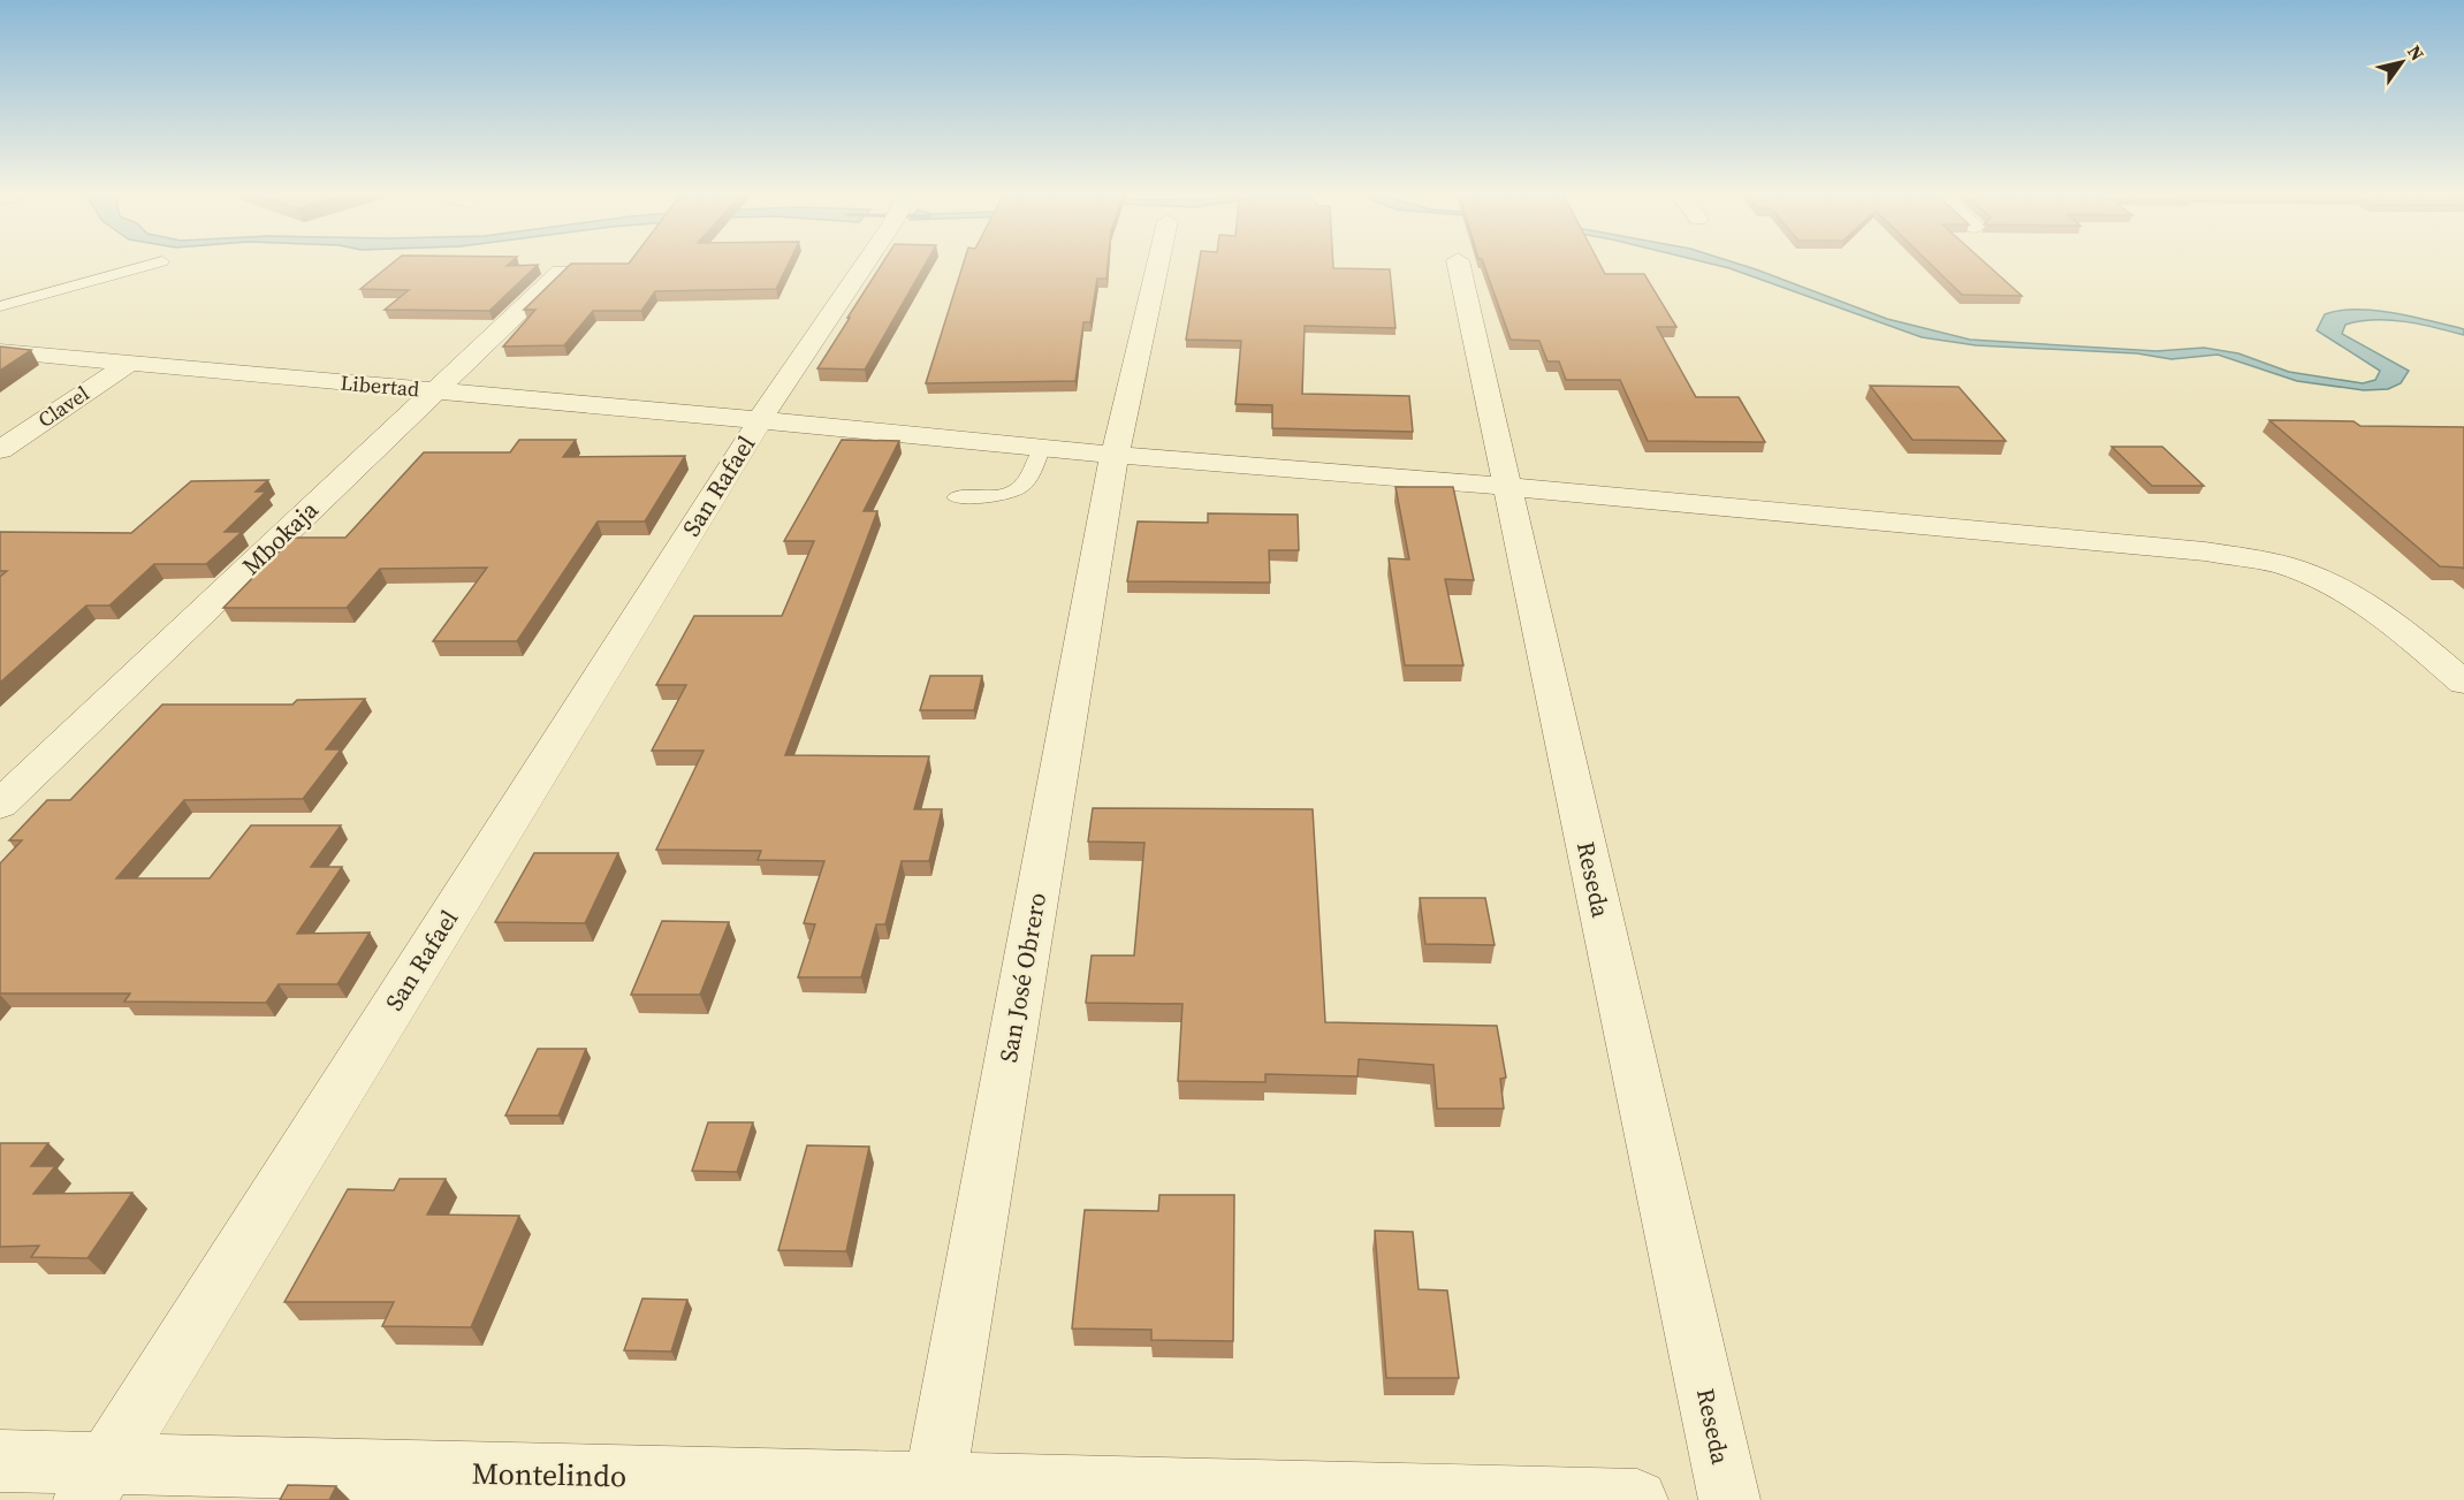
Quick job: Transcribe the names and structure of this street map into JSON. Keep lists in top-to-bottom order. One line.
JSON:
{"streets":{"street":["Libertad","Clavel","San Rafael","Mbokaja","Reseda","San José Obrero","Montelindo"]},"crossings":[["Libertad","Clavel"],["Libertad","San Rafael"],["Libertad","Mbokaja"],["Libertad","Reseda"],["Libertad","San José Obrero"],["San Rafael","Montelindo"],["San José Obrero","Montelindo"]],"north":"top right"}
